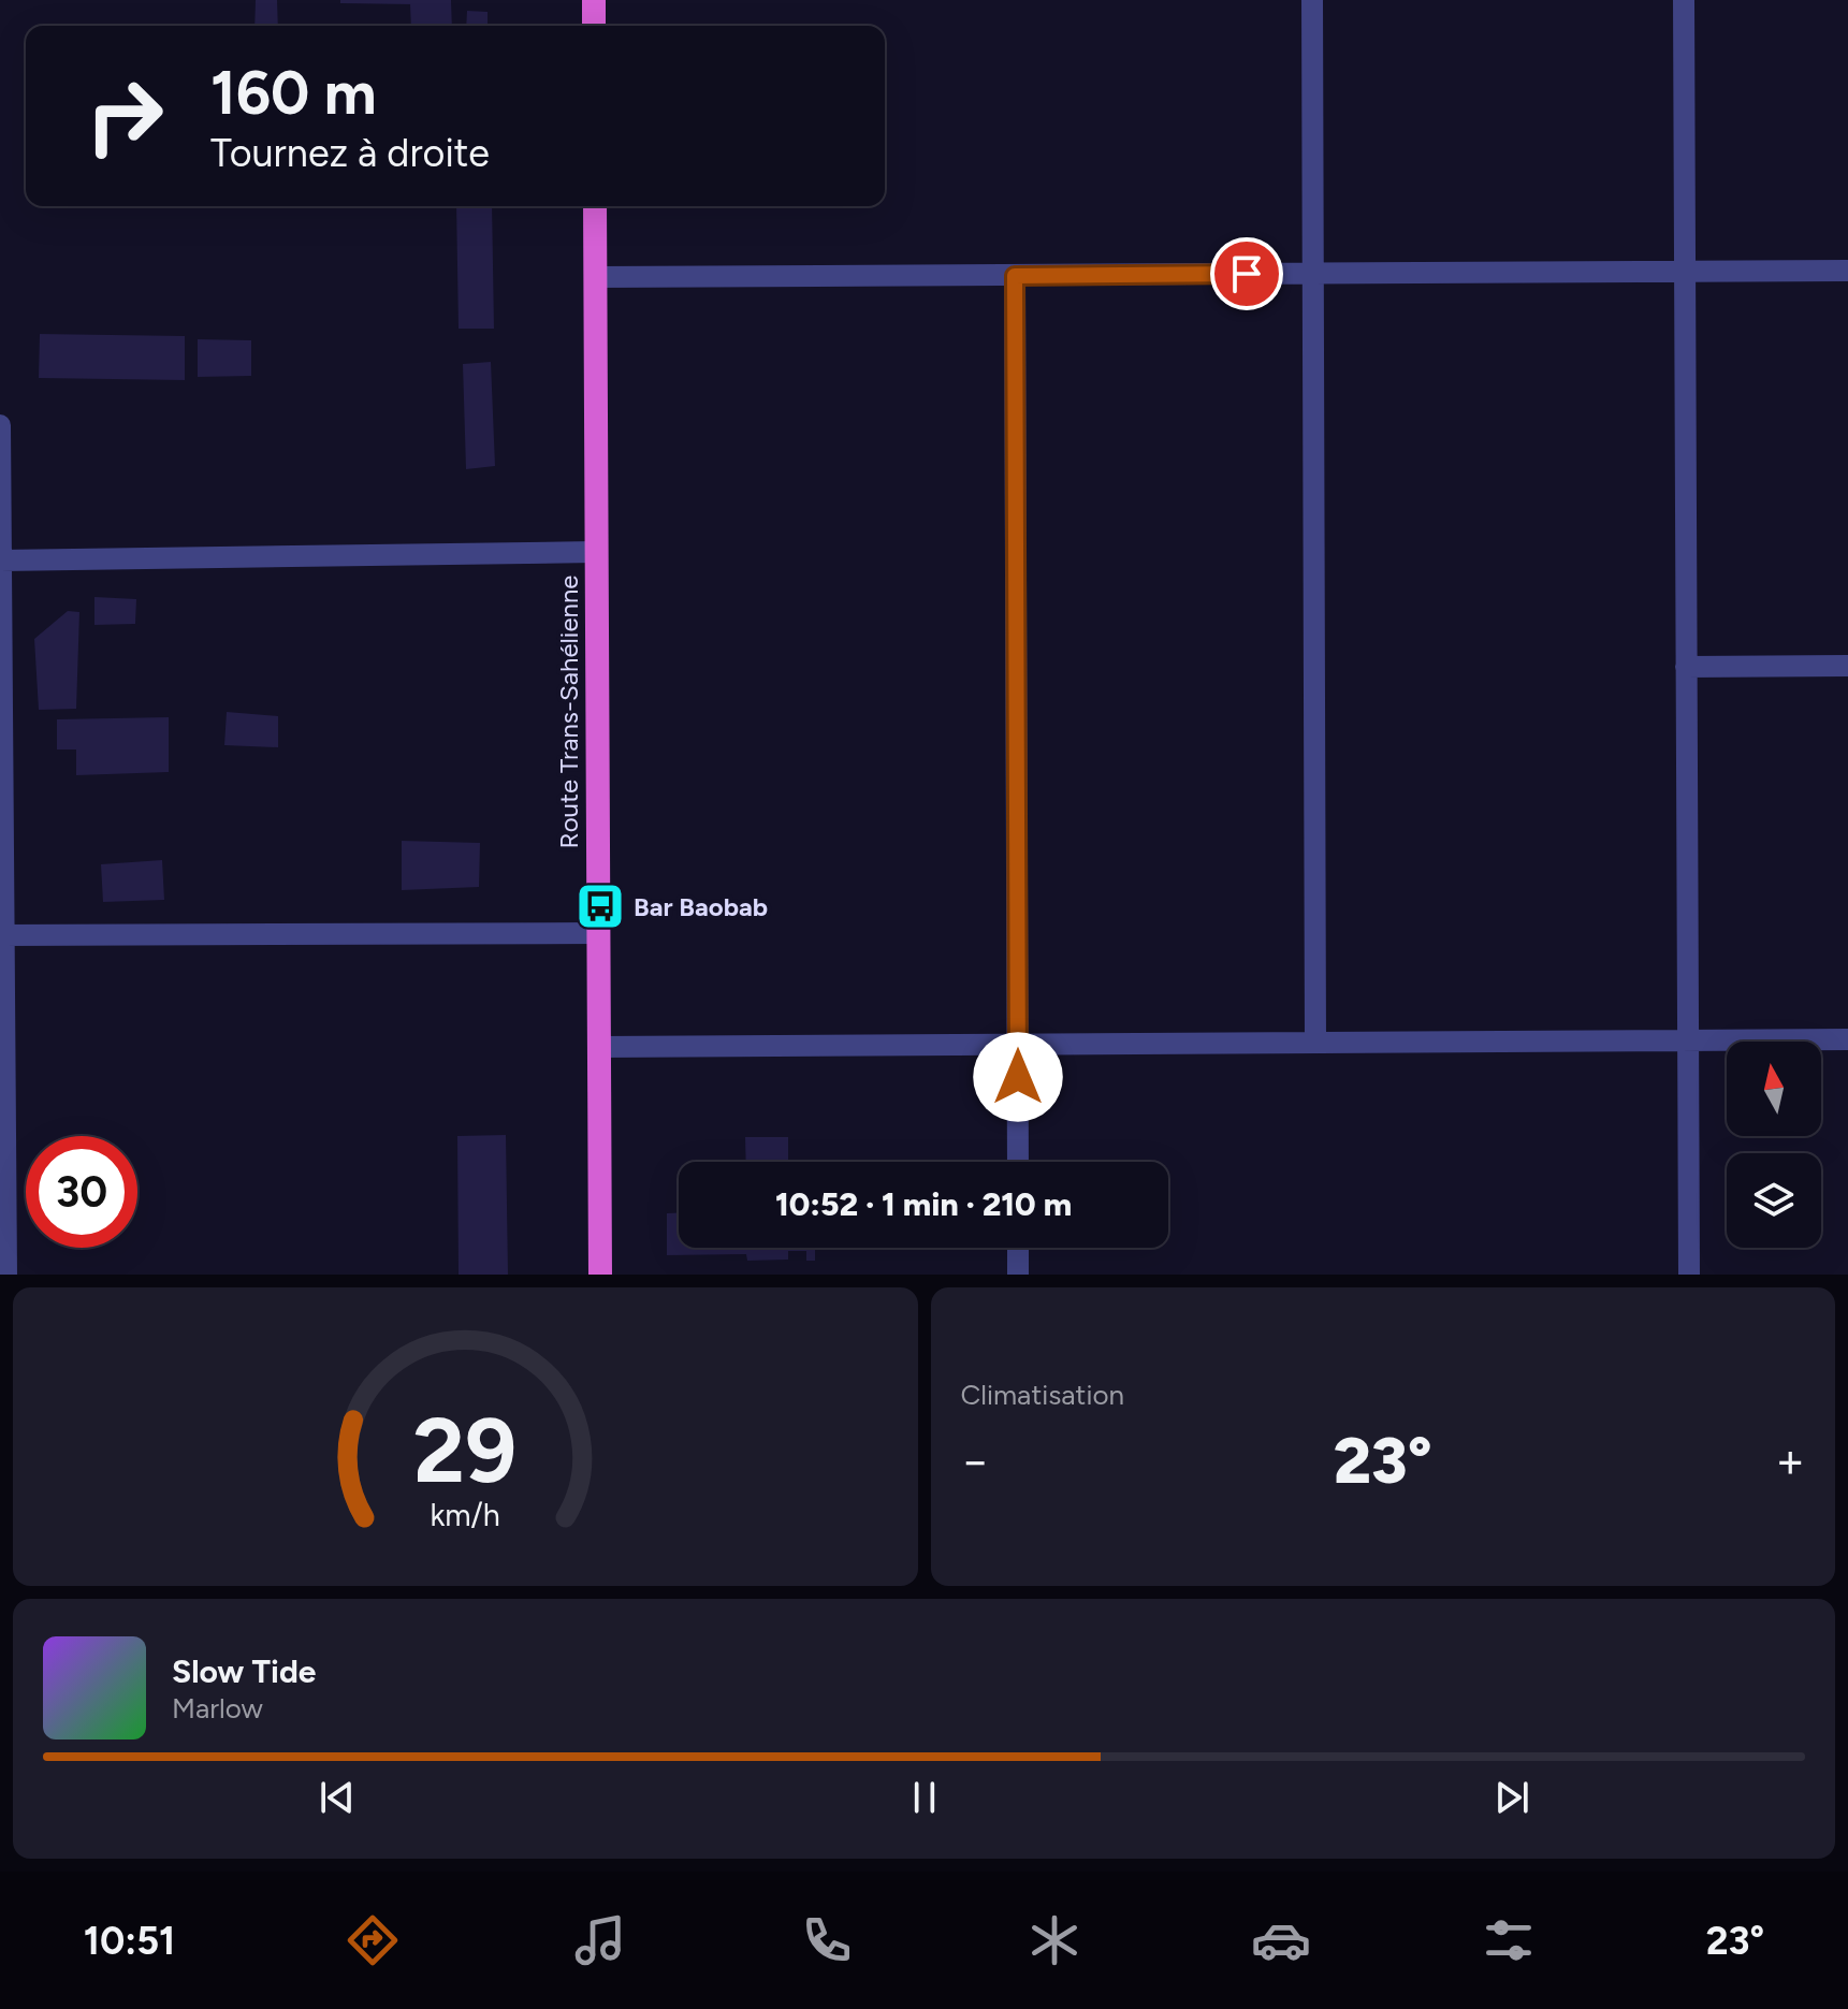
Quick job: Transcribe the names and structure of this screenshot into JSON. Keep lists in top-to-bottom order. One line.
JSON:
{"streets":{"highway":["Route Trans-Sahélienne"]},"places":{"bus stop":["Bar Baobab"]},"north":"top","page":{"turn":["160 m","Tournez à droite"],"limit":"30","trip":"10:52 · 1 min · 210 m","tile":"Climatisation","heat":["−","23°","+"],"song":["Slow Tide","Marlow"],"tabs":["10:51","23°"],"gauge":["29","km/h"]}}
